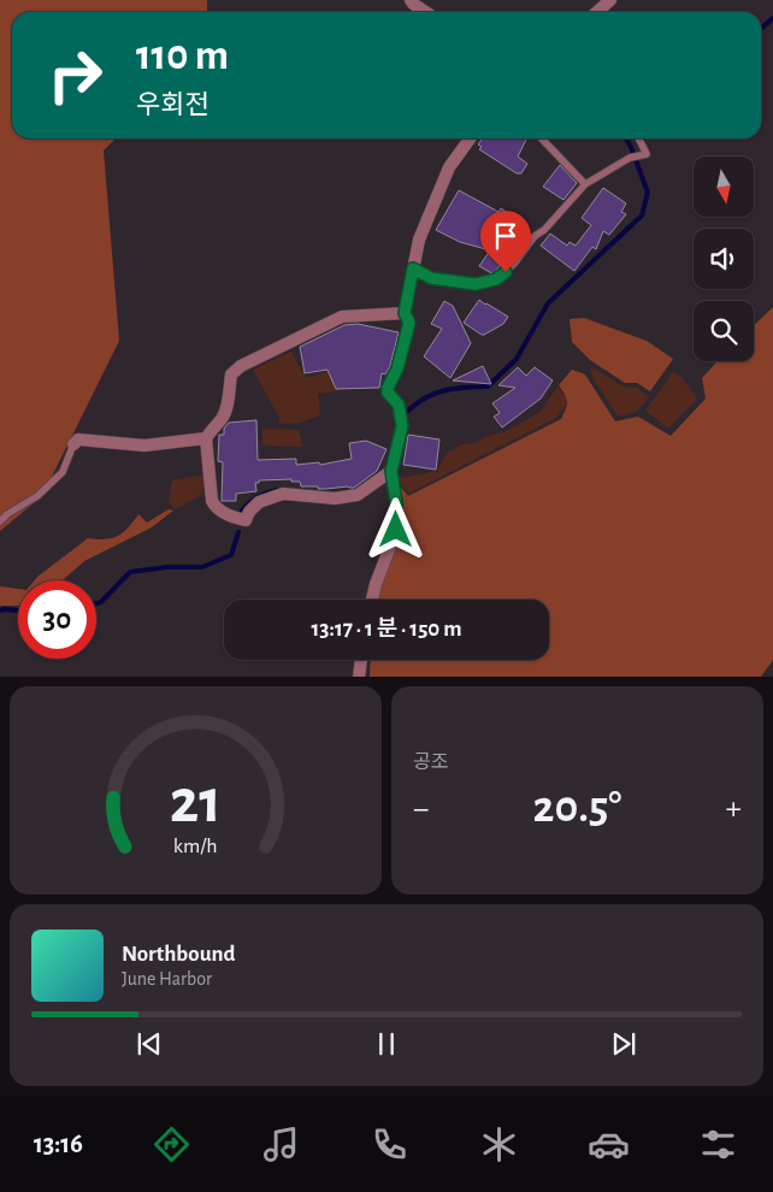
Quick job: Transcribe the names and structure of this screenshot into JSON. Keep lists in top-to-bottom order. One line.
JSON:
{"north":"bottom","page":{"turn":["110 m","우회전"],"limit":"30","trip":"13:17 · 1 분 · 150 m","tile":"공조","heat":["−","20.5°","+"],"song":["Northbound","June Harbor"],"tabs":"13:16","gauge":["21","km/h"]}}
